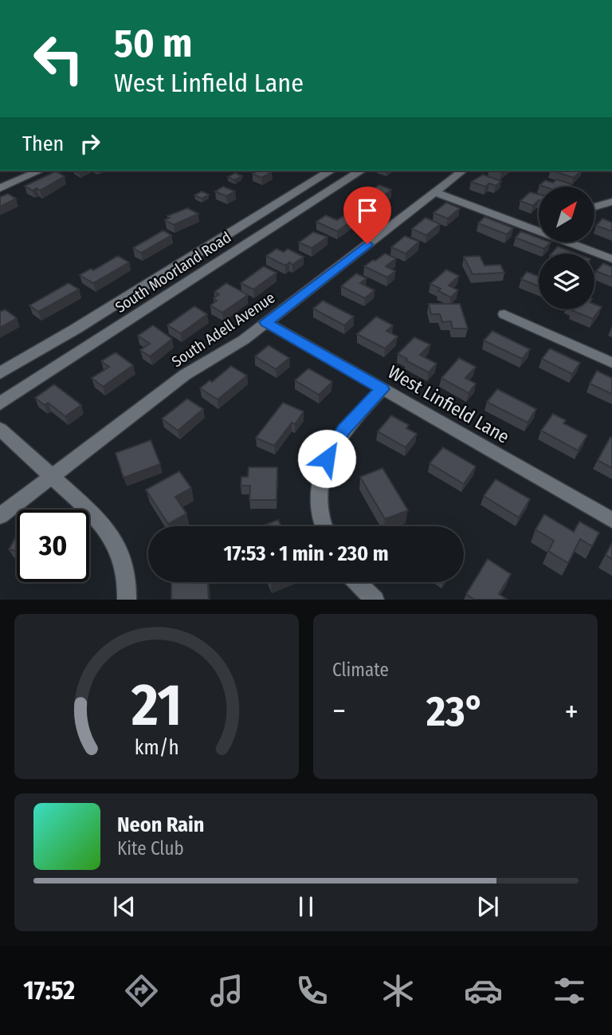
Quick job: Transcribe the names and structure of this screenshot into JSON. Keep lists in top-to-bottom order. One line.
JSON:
{"streets":{"main road":["South Moorland Road"],"street":["South Adell Avenue","West Linfield Lane"]},"crossings":[["South Adell Avenue","West Linfield Lane"]],"north":"top right","page":{"turn":["50 m","West Linfield Lane"],"then":"Then","limit":"30","trip":"17:53 · 1 min · 230 m","tile":"Climate","heat":["−","23°","+"],"song":["Neon Rain","Kite Club"],"tabs":"17:52","gauge":["21","km/h"]}}
